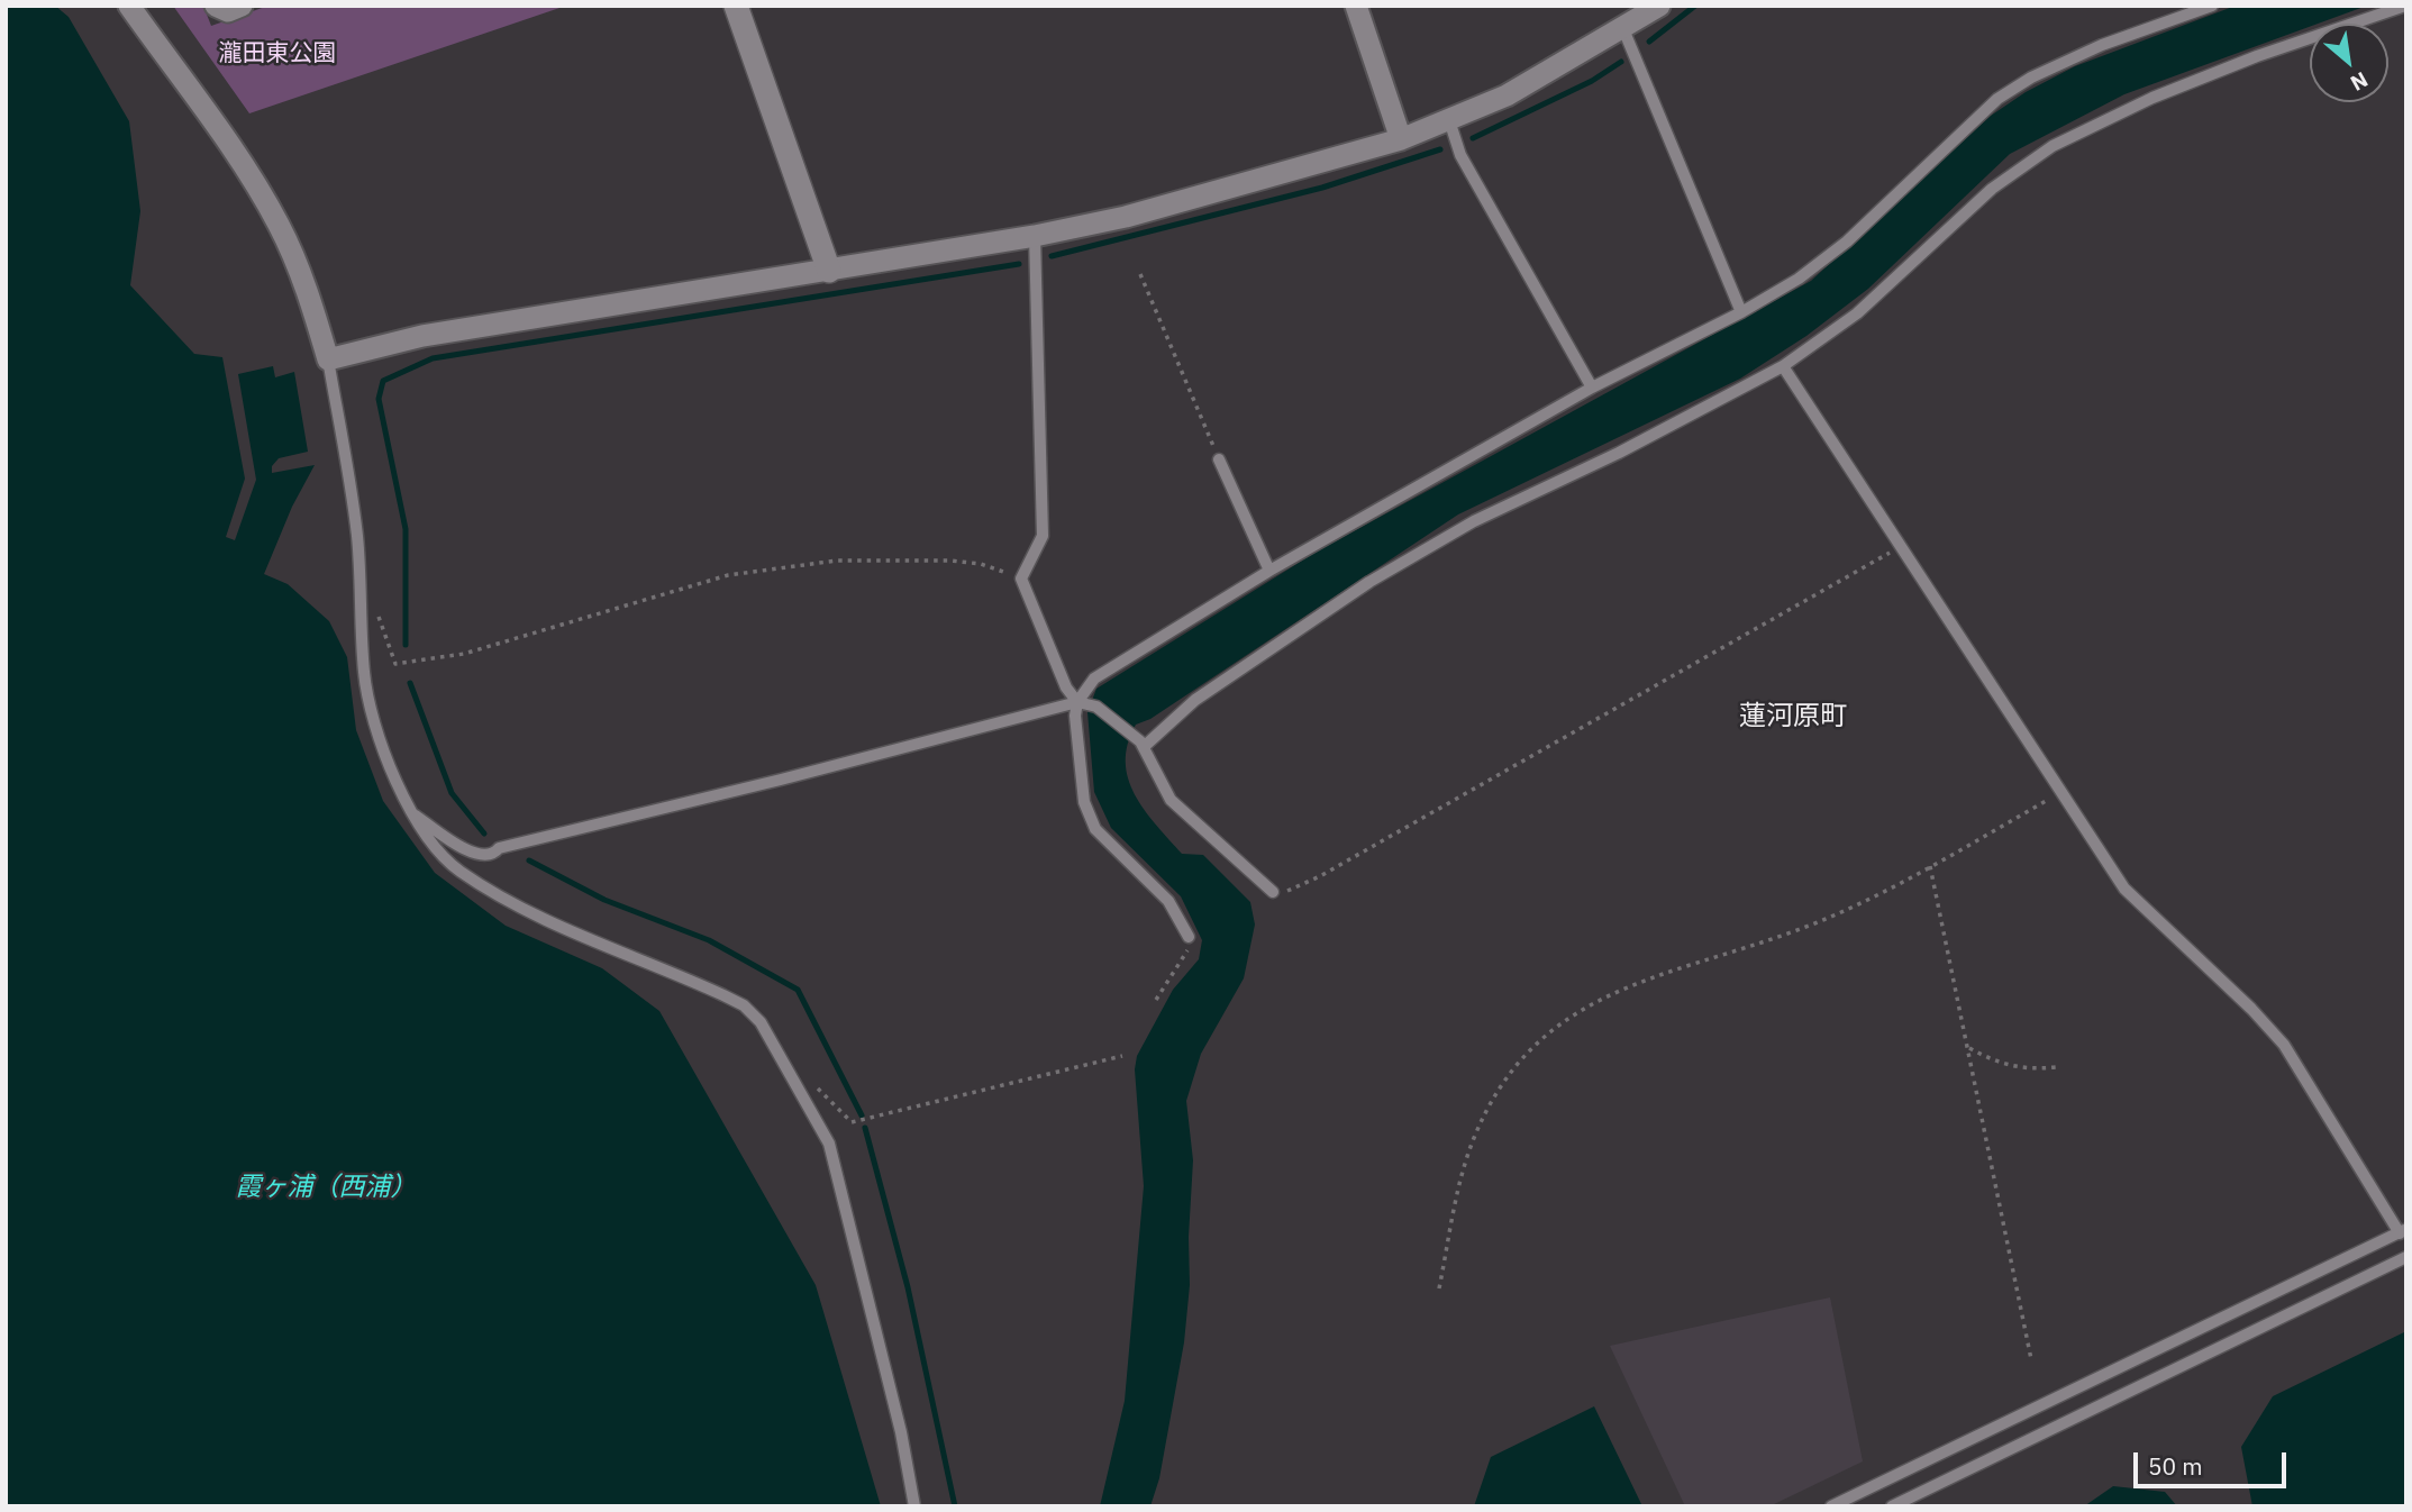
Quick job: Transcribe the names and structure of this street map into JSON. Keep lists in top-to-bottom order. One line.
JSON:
{"districts":["蓮河原町"],"water":["霞ヶ浦（西浦）"],"parks":["瀧田東公園"],"scale_bar":"50 m","north":"bottom right"}
